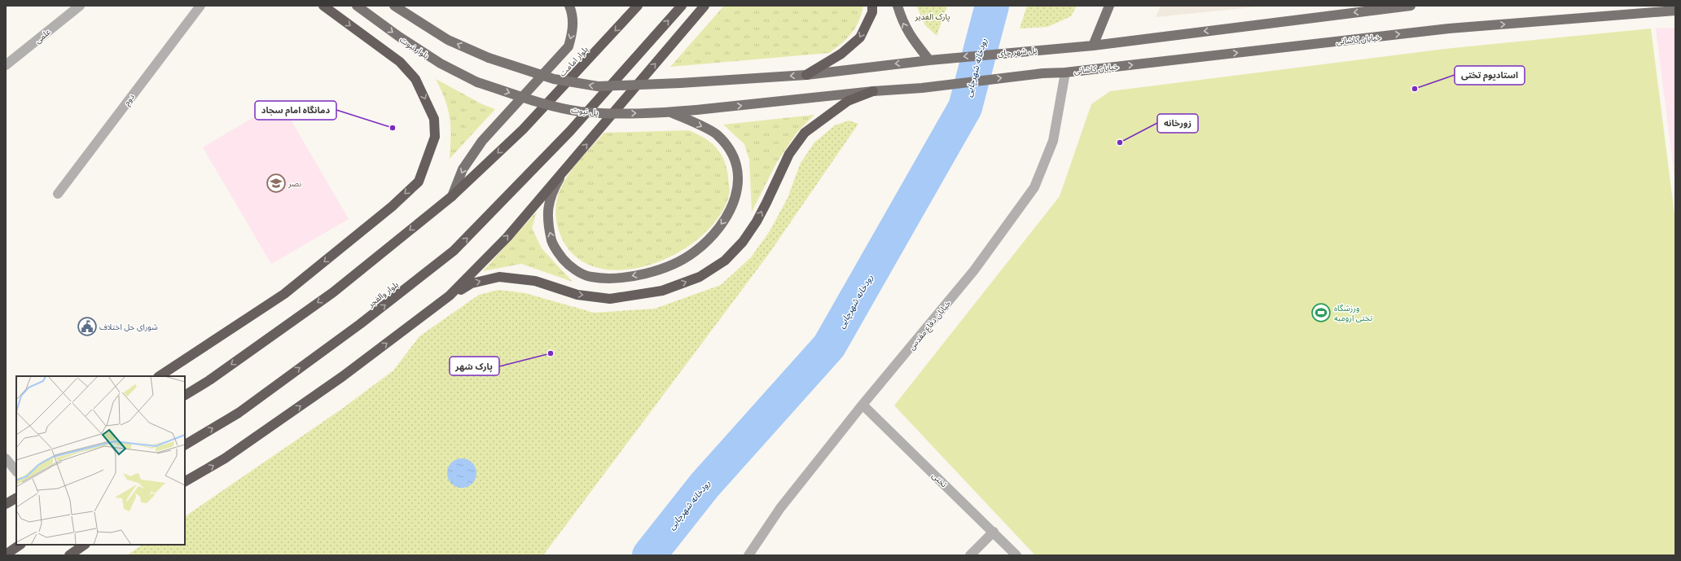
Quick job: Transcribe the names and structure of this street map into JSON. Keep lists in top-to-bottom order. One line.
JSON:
{"streets":{"highway":["بلوار امامت","بلوار والفجر"],"main road":["خیابان کاشانی","بلوار نبوت","پل شهر چای","پل نبوت"],"street":["علمی","دوم","خیابان دفاع مقدس","تختی"]},"crossings":[["خیابان کاشانی","پل نبوت"],["خیابان کاشانی","خیابان دفاع مقدس"],["بلوار نبوت","پل نبوت"],["خیابان دفاع مقدس","تختی"]],"one_way":["بلوار نبوت","پل شهر چای","پل نبوت"],"water":["رودخانه شهرچایی"],"parks":["پارک الغدیر"],"places":{"other":["استادیوم تختی","دمانگاه امام سجاد","زورخانه","پارک شهر"],"school or university":["نصر"],"sports":["ورزشگاه تختی ارومیه"],"public building":["شورای حل اختلاف"]}}
